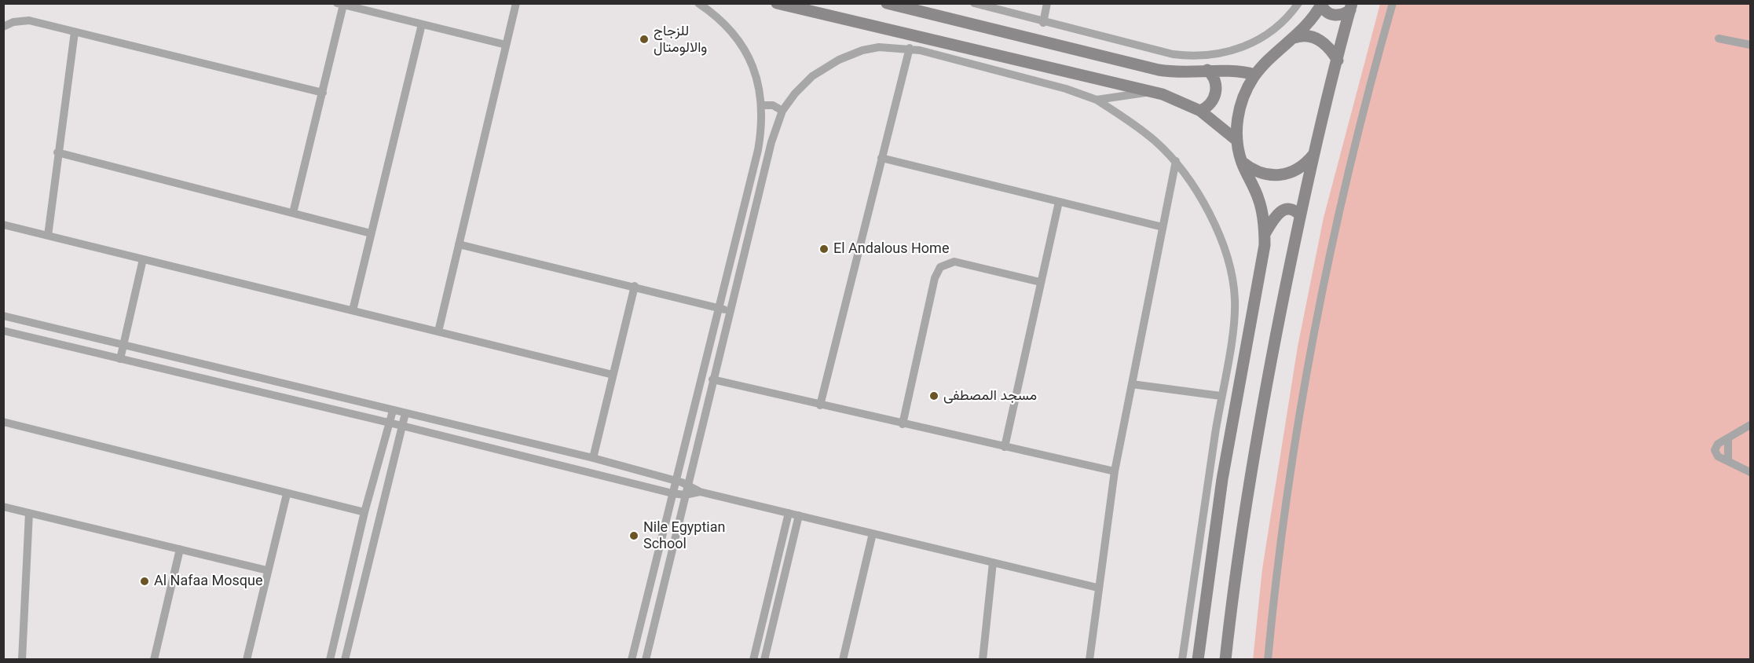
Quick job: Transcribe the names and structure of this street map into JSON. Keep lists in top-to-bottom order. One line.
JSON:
{"places":["للزجاج والالومتال","El Andalous Home","مسجد المصطفى","Nile Egyptian School","Al Nafaa Mosque"]}
